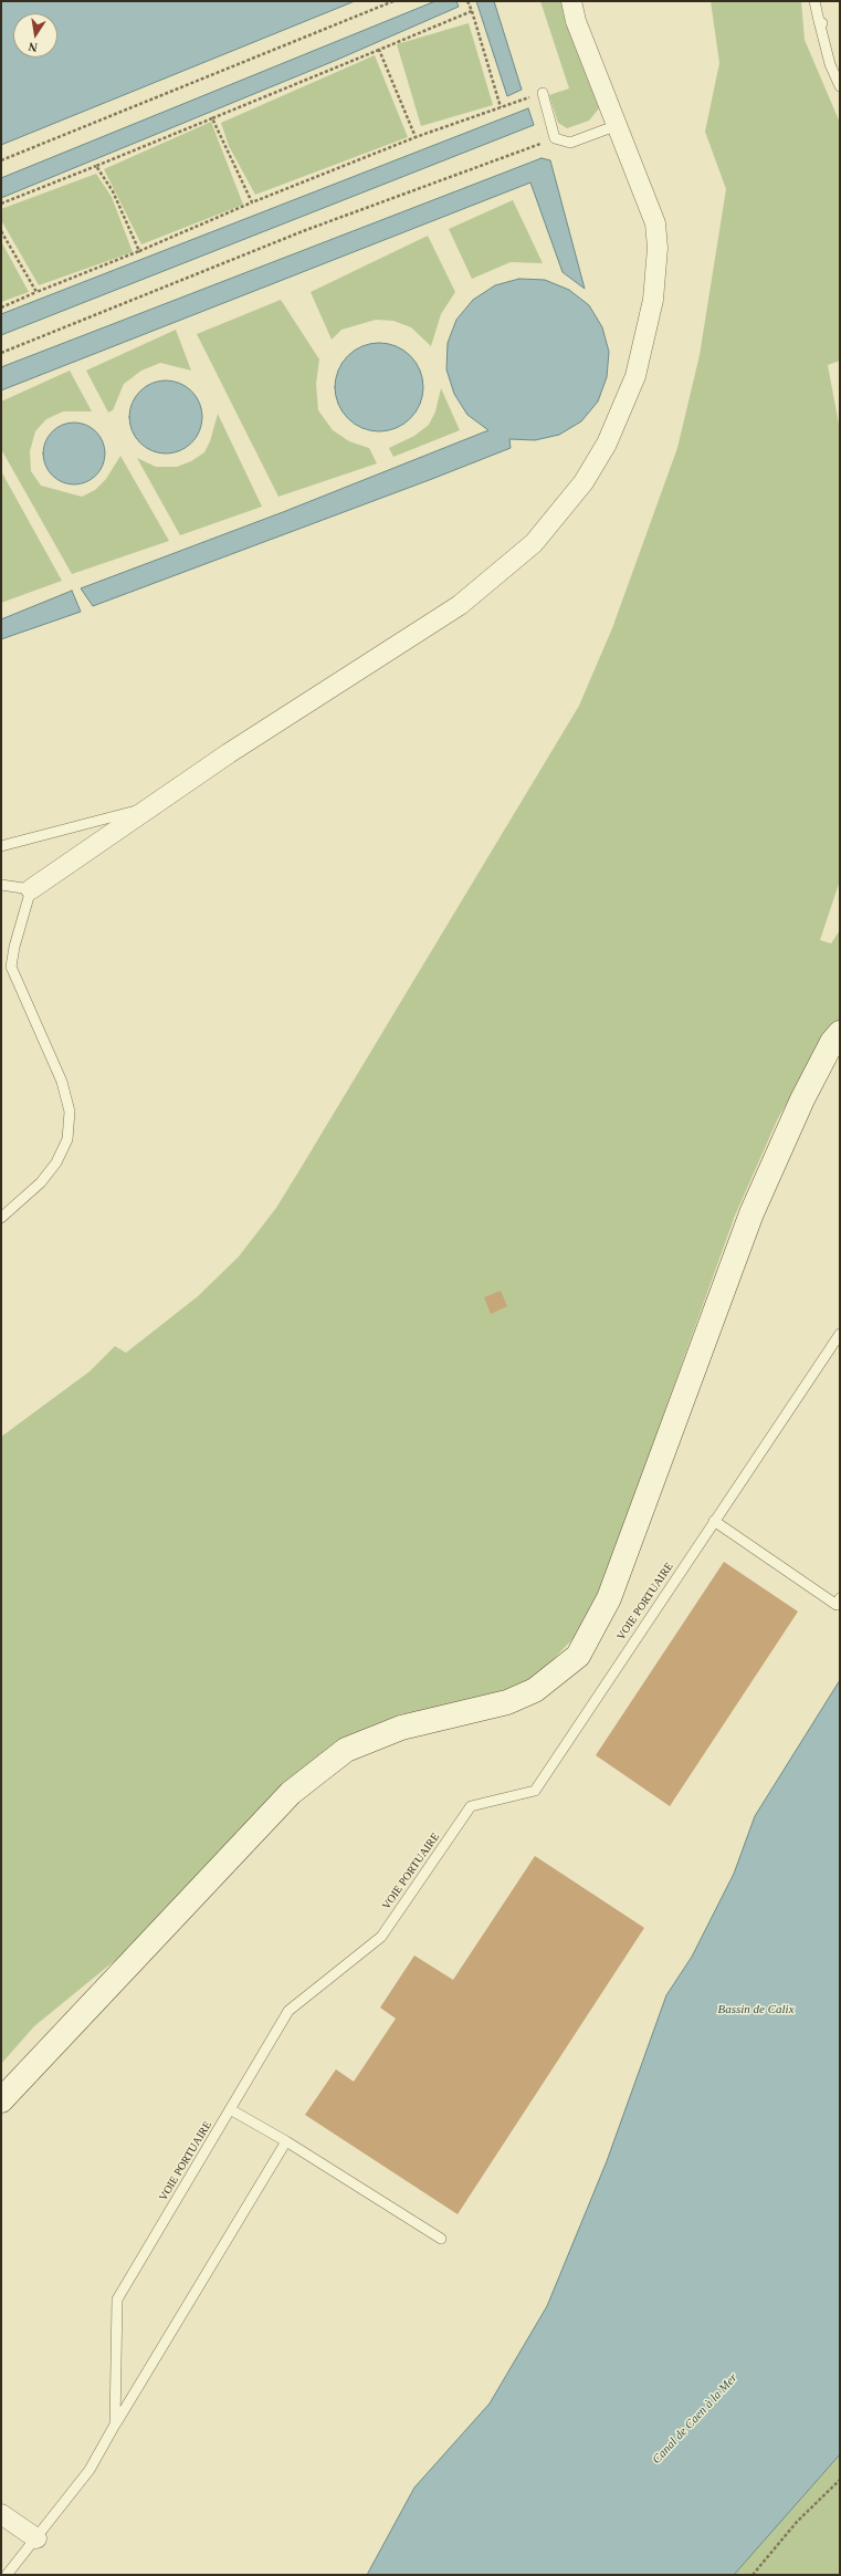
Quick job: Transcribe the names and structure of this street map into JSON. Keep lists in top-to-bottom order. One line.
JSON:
{"streets":{"lane":["VOIE PORTUAIRE"]},"water":["Bassin de Calix","Canal de Caen à la Mer"],"north":"bottom"}
